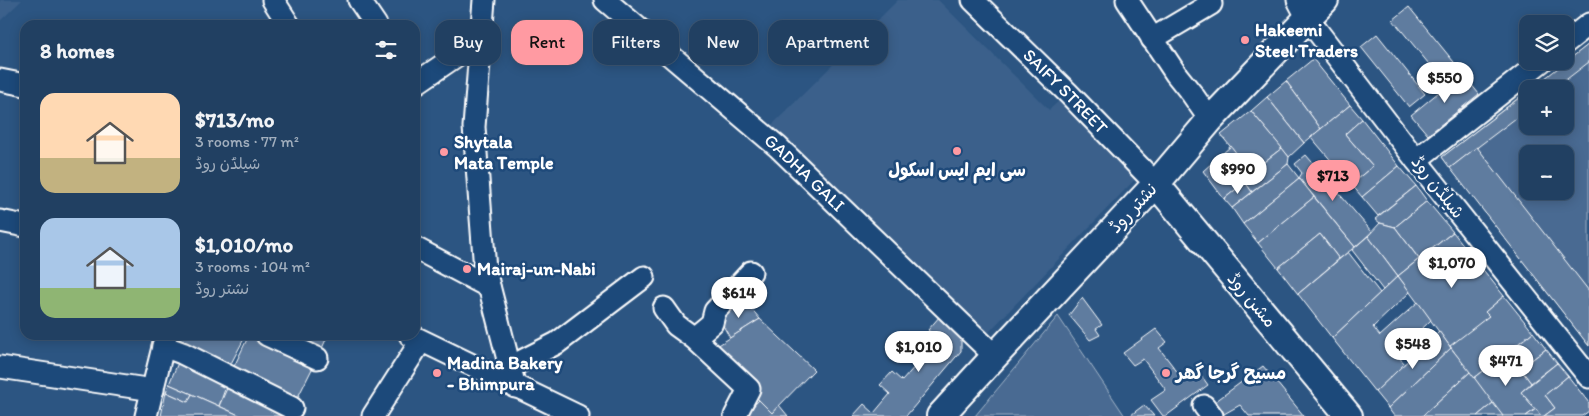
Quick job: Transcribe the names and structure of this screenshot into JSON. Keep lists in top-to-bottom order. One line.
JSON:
{"streets":{"main road":["نشتر روڈ","مشن روڈ"],"street":["SAIFY STREET","GADHA GALI","شیلڈن روڈ"]},"crossings":[["SAIFY STREET","نشتر روڈ"],["SAIFY STREET","مشن روڈ"],["GADHA GALI","نشتر روڈ"],["شیلڈن روڈ","نشتر روڈ"],["نشتر روڈ","مشن روڈ"]],"places":["Hakeemi Steel Traders","سی ایم ایس اسکول","Shytala Mata Temple","Mairaj-un-Nabi","Madina Bakery - Bhimpura","مسیح گرجا گھر"],"page":{"map_buttons":["+","−"],"chip":["Buy","Rent","Filters","New","Apartment"],"heading":"8 homes","price":["$550","$990","$713","$1,070","$614","$548","$1,010","$471"],"list":[{"name":"$713/mo","note":"3 rooms · 77 m² · شیلڈن روڈ"},{"name":"$1,010/mo","note":"3 rooms · 104 m² · نشتر روڈ"}]}}
